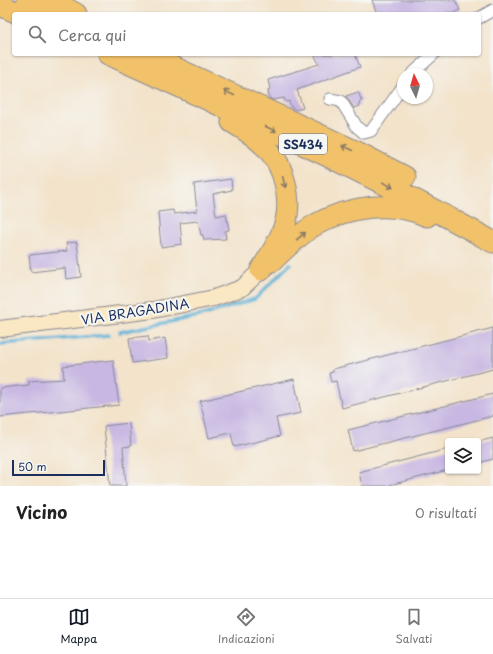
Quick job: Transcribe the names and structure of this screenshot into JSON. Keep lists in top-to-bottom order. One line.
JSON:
{"streets":{"highway":["SS434"],"main road":["VIA BRAGADINA"]},"scale_bar":"50 m","north":"top","page":{"search":"Cerca qui","scale":"50 m","heading":["Vicino","0 risultati"],"nav":["Mappa","Indicazioni","Salvati"]}}
